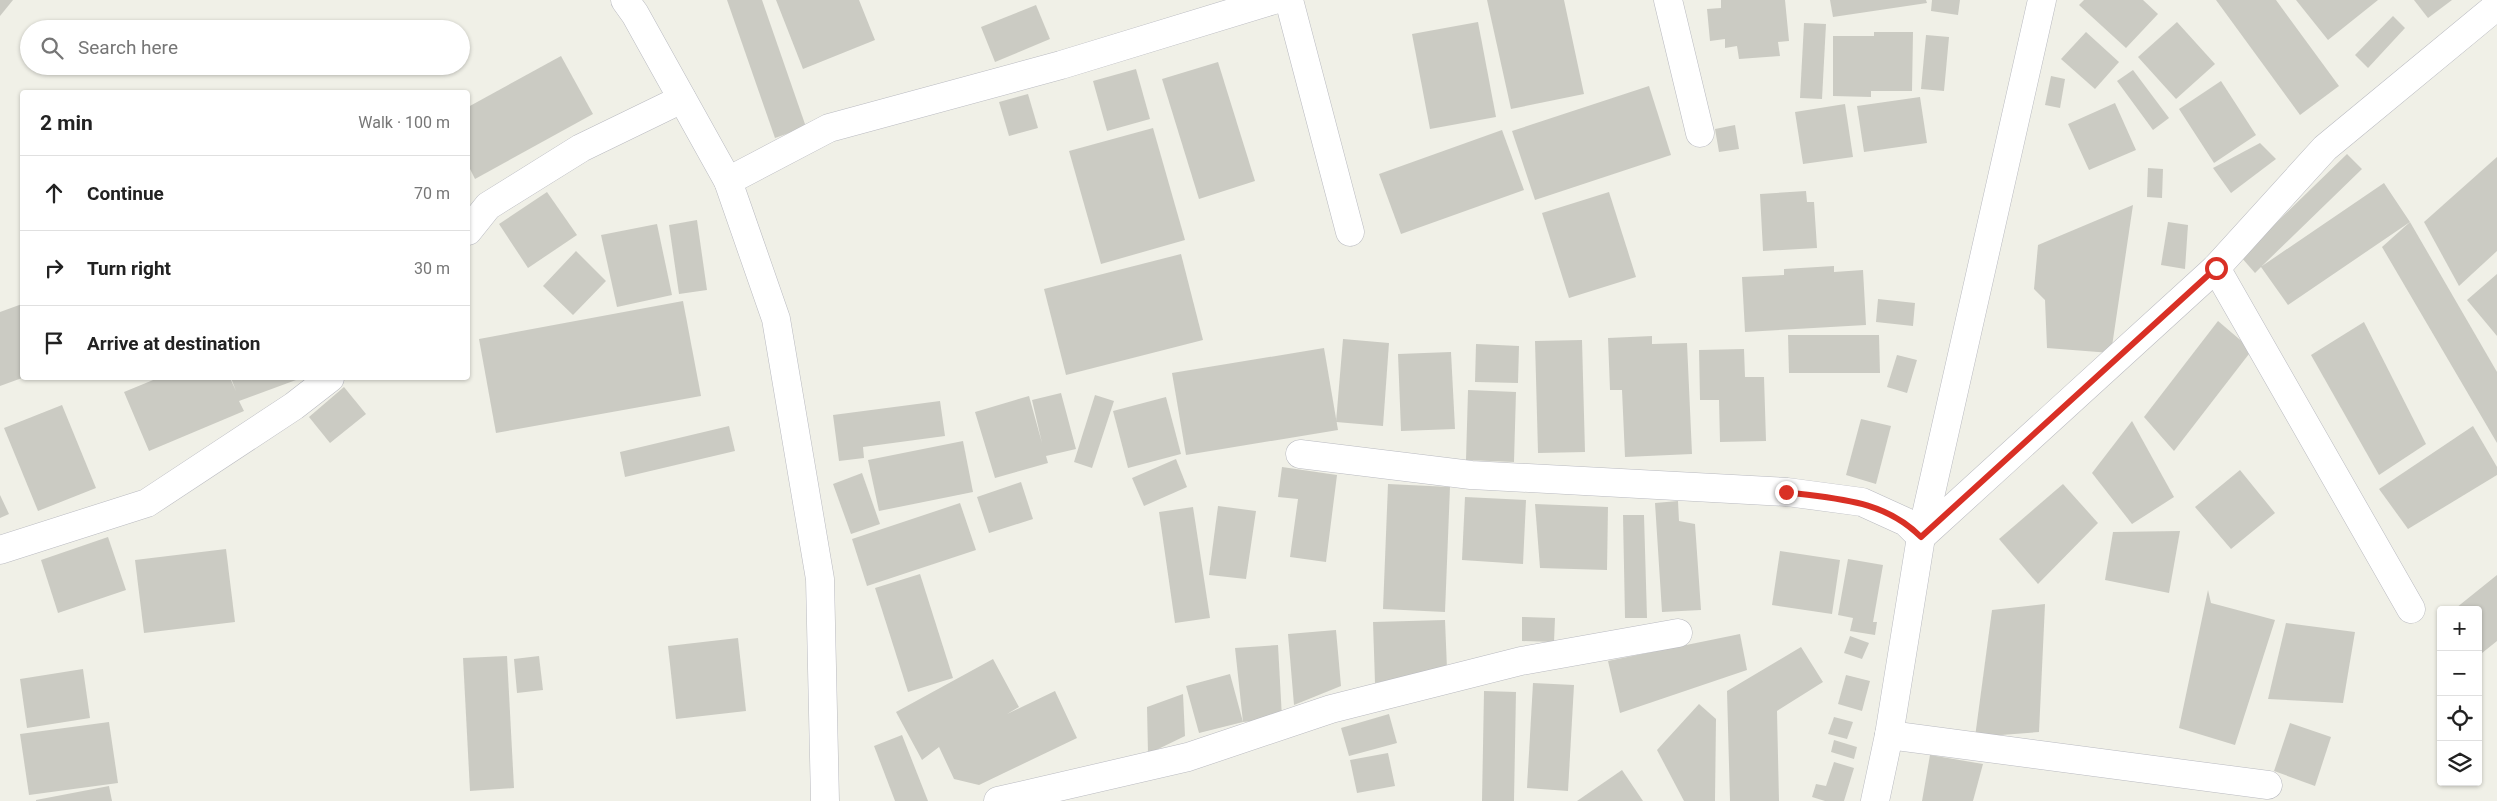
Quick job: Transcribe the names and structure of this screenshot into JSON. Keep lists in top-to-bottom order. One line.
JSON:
{"page":{"search":"Search here","heading":["2 min","Walk · 100 m"],"list":[["Continue","70 m"],["Turn right","30 m"],"Arrive at destination"],"map_buttons":["+","−"]}}
